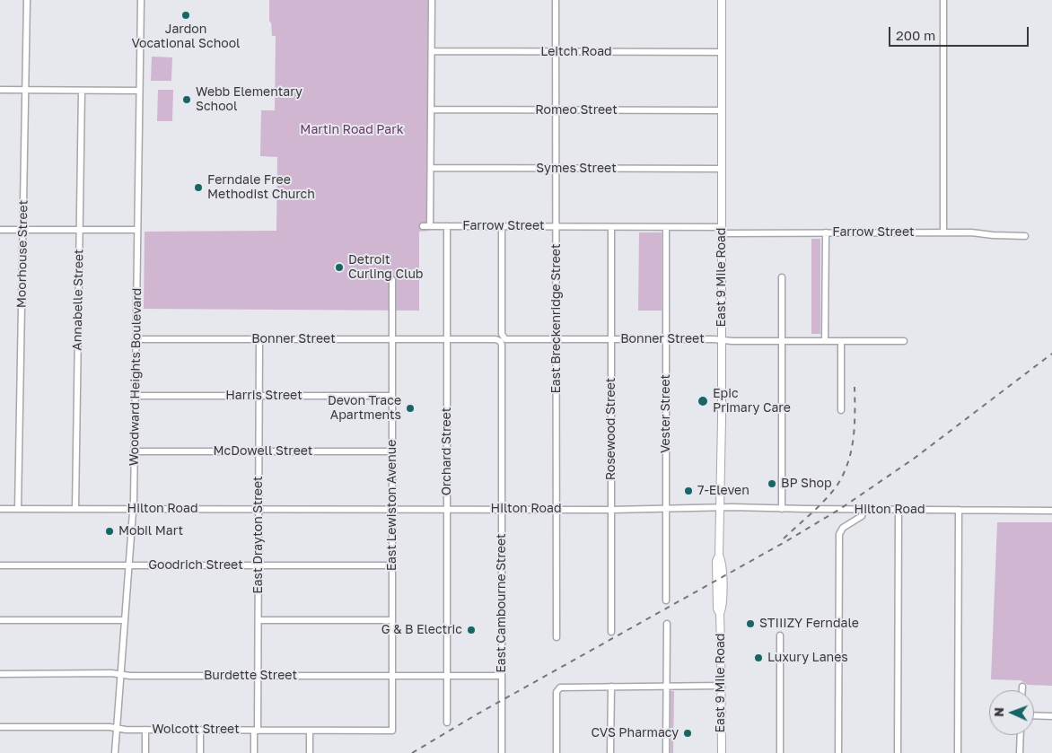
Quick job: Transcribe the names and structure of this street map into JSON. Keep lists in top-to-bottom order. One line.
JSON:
{"streets":{"main road":["East 9 Mile Road"],"street":["Leitch Road","Romeo Street","Symes Street","Farrow Street","Moorhouse Street","Annabelle Street","East Breckenridge Street","Bonner Street","Woodward Heights Boulevard","Harris Street","Vester Street","Rosewood Street","McDowell Street","Orchard Street","East Lewiston Avenue","Hilton Road","East Drayton Street","Goodrich Street","East Cambourne Street","Burdette Street","Wolcott Street"]},"crossings":[["Leitch Road","East 9 Mile Road"],["Leitch Road","East Breckenridge Street"],["Romeo Street","East 9 Mile Road"],["Romeo Street","East Breckenridge Street"],["Symes Street","East 9 Mile Road"],["Symes Street","East Breckenridge Street"],["Farrow Street","East 9 Mile Road"],["Farrow Street","East Breckenridge Street"],["Farrow Street","Bonner Street"],["Farrow Street","Vester Street"],["Farrow Street","Rosewood Street"],["Farrow Street","Orchard Street"],["Moorhouse Street","Hilton Road"],["East 9 Mile Road","Bonner Street"],["East 9 Mile Road","Hilton Road"],["Annabelle Street","Hilton Road"],["East Breckenridge Street","Bonner Street"],["East Breckenridge Street","Hilton Road"],["Bonner Street","Woodward Heights Boulevard"],["Bonner Street","Vester Street"],["Bonner Street","Rosewood Street"],["Bonner Street","Orchard Street"],["Bonner Street","East Lewiston Avenue"],["Bonner Street","East Drayton Street"],["Bonner Street","East Cambourne Street"],["Woodward Heights Boulevard","Harris Street"],["Woodward Heights Boulevard","McDowell Street"],["Woodward Heights Boulevard","Hilton Road"],["Woodward Heights Boulevard","Goodrich Street"],["Woodward Heights Boulevard","Burdette Street"],["Woodward Heights Boulevard","Wolcott Street"],["Harris Street","East Lewiston Avenue"],["Harris Street","East Drayton Street"],["Vester Street","Hilton Road"],["Rosewood Street","Hilton Road"],["McDowell Street","East Lewiston Avenue"],["McDowell Street","East Drayton Street"],["Orchard Street","Hilton Road"],["Orchard Street","Burdette Street"],["East Lewiston Avenue","Hilton Road"],["East Lewiston Avenue","Goodrich Street"],["East Lewiston Avenue","Burdette Street"],["East Lewiston Avenue","Wolcott Street"],["Hilton Road","East Drayton Street"],["Hilton Road","East Cambourne Street"],["East Drayton Street","Goodrich Street"],["East Drayton Street","Burdette Street"],["East Drayton Street","Wolcott Street"],["East Cambourne Street","Burdette Street"]],"parks":["Martin Road Park"],"places":["Jardon Vocational School","Webb Elementary School","Ferndale Free Methodist Church","Detroit Curling Club","Epic Primary Care","Devon Trace Apartments","BP Shop","7-Eleven","Mobil Mart","STIIIZY Ferndale","G & B Electric","Luxury Lanes","CVS Pharmacy"],"scale_bar":"200 m","north":"left"}
